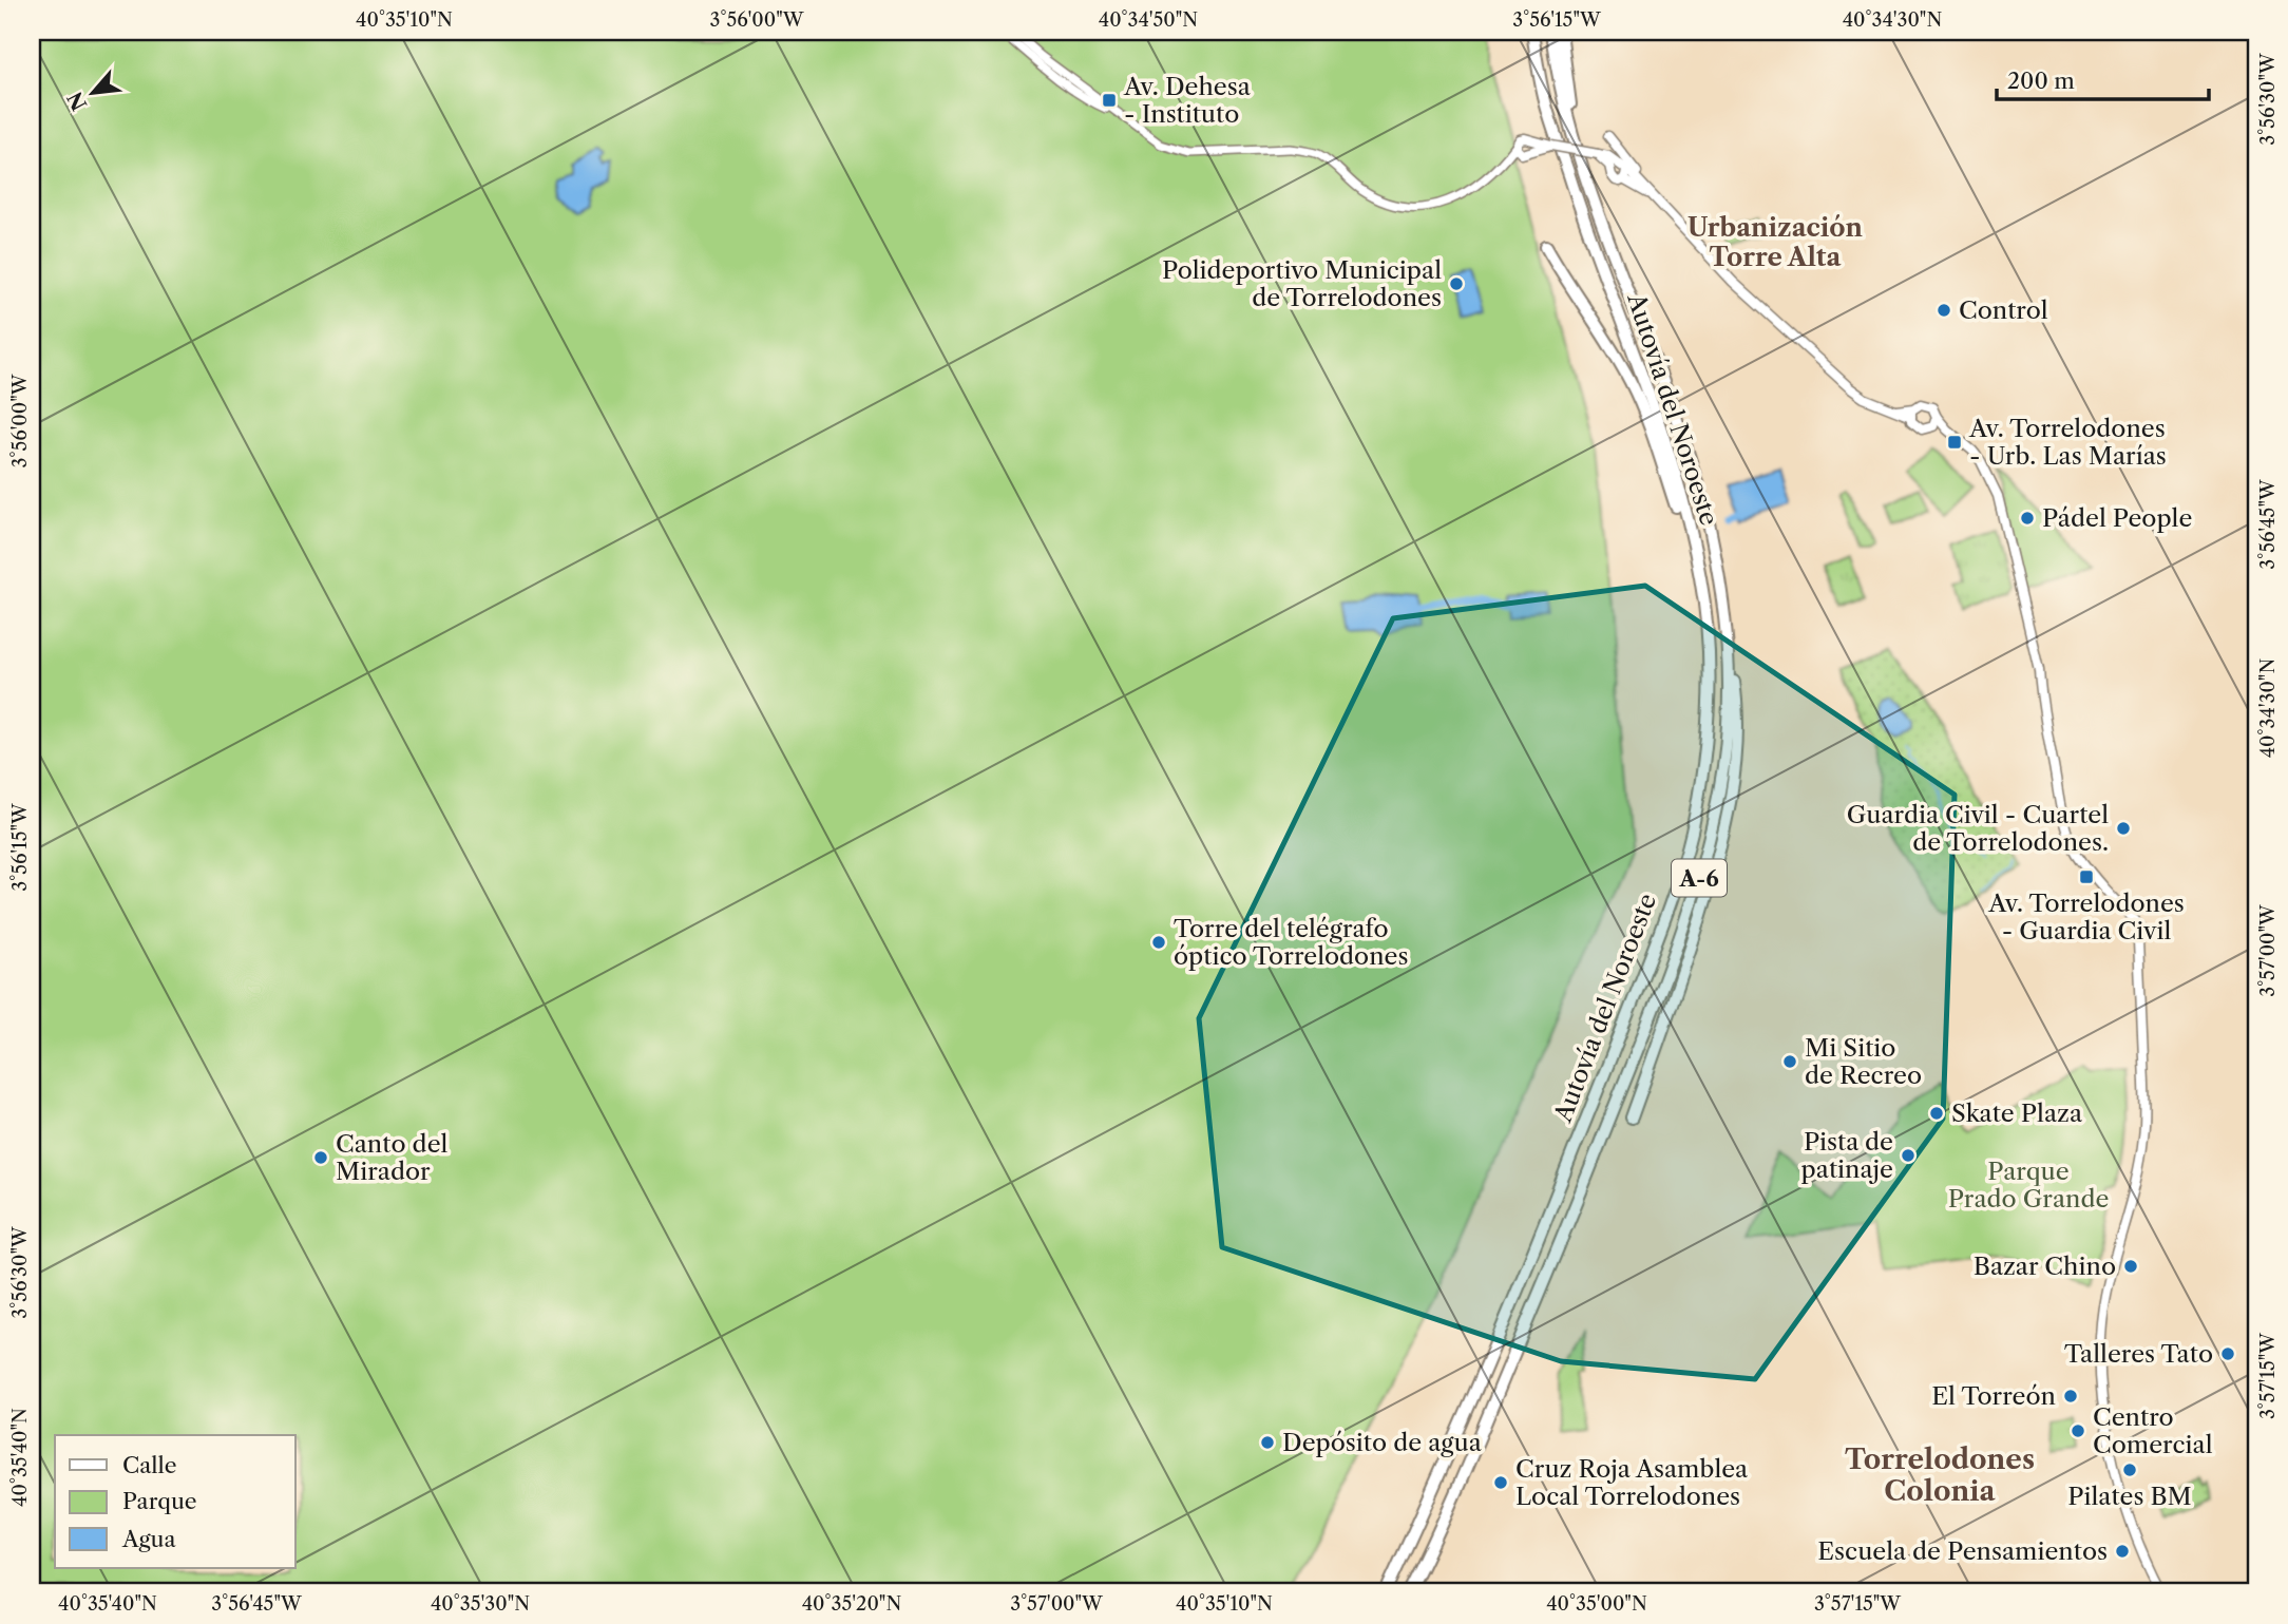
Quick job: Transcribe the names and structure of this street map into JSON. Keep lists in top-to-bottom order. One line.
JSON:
{"streets":{"highway":["Autovía del Noroeste","A-6"]},"districts":["Urbanización Torre Alta","Torrelodones Colonia"],"parks":["Parque Prado Grande"],"places":{"transit":["Av. Dehesa - Instituto","Av. Torrelodones - Urb. Las Marías","Av. Torrelodones - Guardia Civil"],"other":["Polideportivo Municipal de Torrelodones","Control","Pádel People","Guardia Civil - Cuartel de Torrelodones.","Torre del telégrafo óptico Torrelodones","Mi Sitio de Recreo","Skate Plaza","Pista de patinaje","Canto del Mirador","Bazar Chino","Talleres Tato","El Torreón","Centro Comercial","Depósito de agua","Pilates BM","Cruz Roja Asamblea Local Torrelodones","Escuela de Pensamientos"]},"legend":["Calle","Parque","Agua"],"scale_bar":"200 m","north":"bottom left","coordinates":["40°35'10\"N","3°56'00\"W","40°34'50\"N","3°56'15\"W","40°34'30\"N","3°56'30\"W","3°56'45\"W","3°57'00\"W","3°57'15\"W","40°35'40\"N","40°35'30\"N","40°35'20\"N","40°35'00\"N"]}
